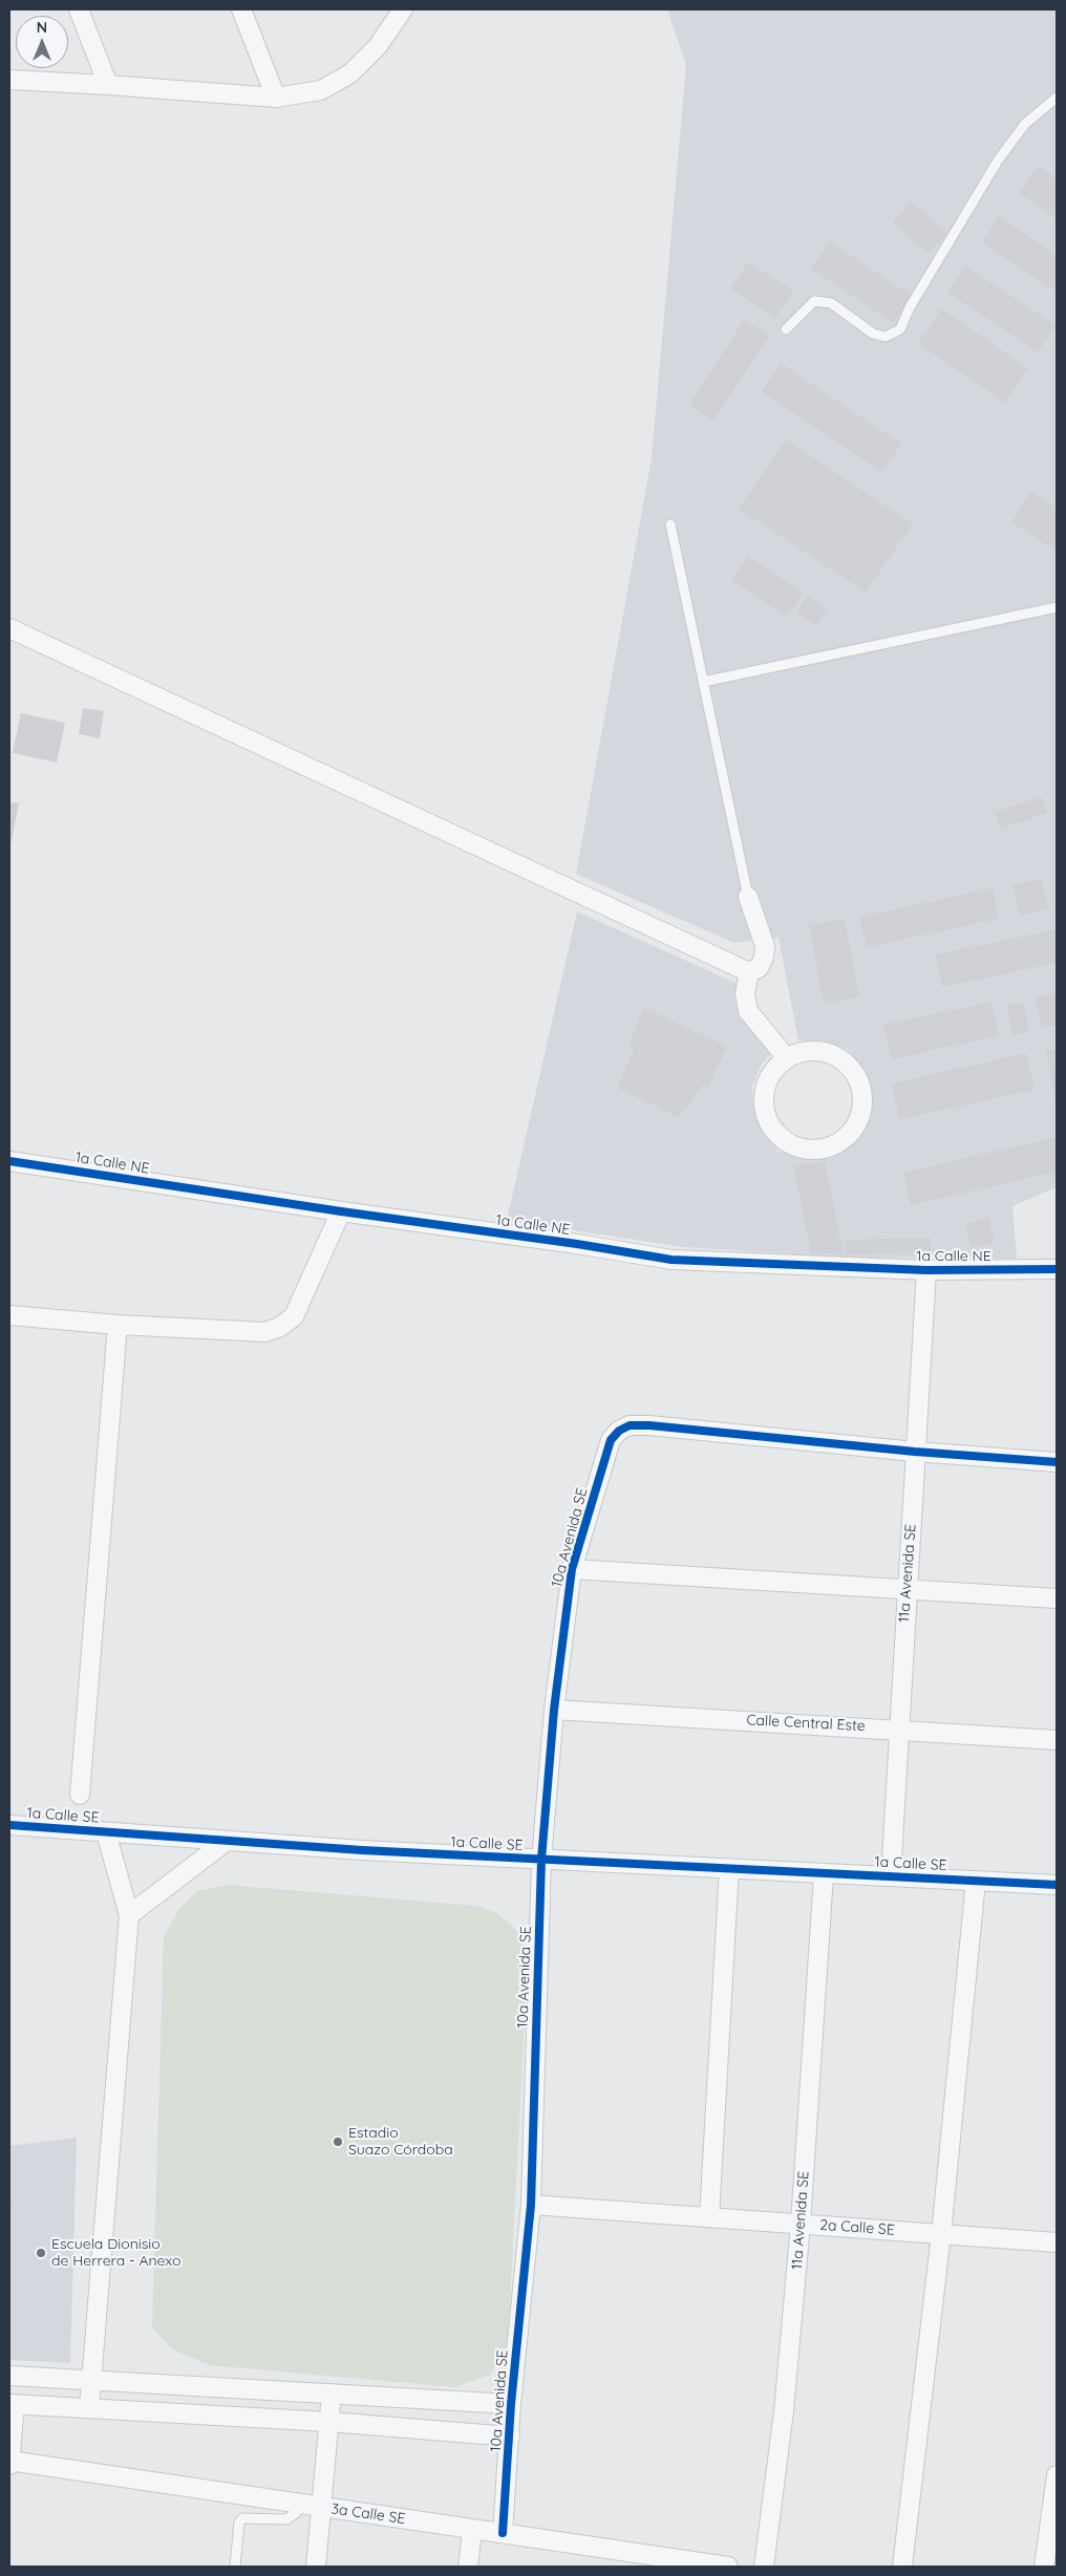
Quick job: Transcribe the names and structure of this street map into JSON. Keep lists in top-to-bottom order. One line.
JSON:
{"streets":{"street":["1a Calle NE","10a Avenida SE","11a Avenida SE","Calle Central Este","1a Calle SE","2a Calle SE","3a Calle SE"]},"crossings":[["1a Calle NE","11a Avenida SE"],["10a Avenida SE","11a Avenida SE"],["10a Avenida SE","Calle Central Este"],["10a Avenida SE","1a Calle SE"],["10a Avenida SE","2a Calle SE"],["10a Avenida SE","3a Calle SE"],["11a Avenida SE","Calle Central Este"],["11a Avenida SE","1a Calle SE"],["11a Avenida SE","2a Calle SE"]],"places":["Estadio Suazo Córdoba","Escuela Dionisio de Herrera - Anexo"],"north":"top"}
